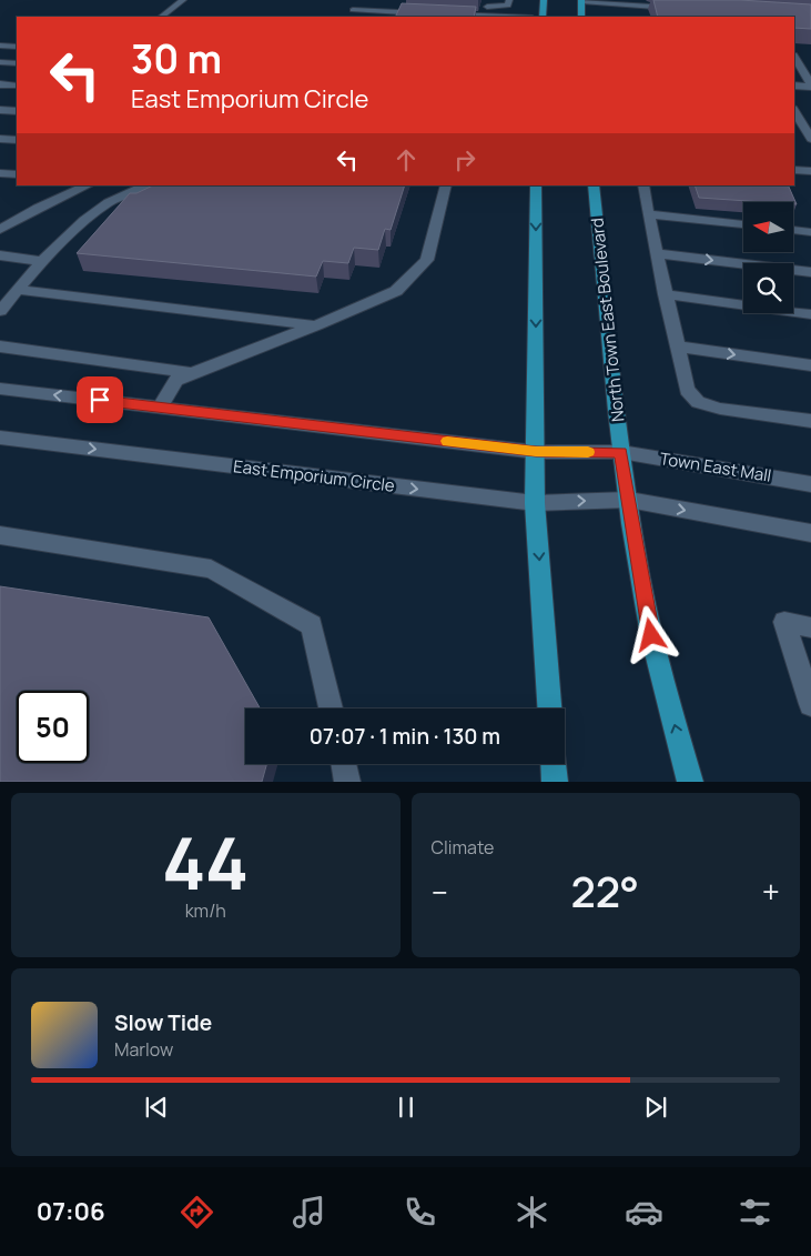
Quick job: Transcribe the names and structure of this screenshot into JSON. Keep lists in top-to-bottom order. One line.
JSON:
{"streets":{"main road":["North Town East Boulevard"],"street":["Town East Mall","East Emporium Circle"]},"crossings":[["North Town East Boulevard","Town East Mall"],["North Town East Boulevard","East Emporium Circle"]],"north":"left","page":{"turn":["30 m","East Emporium Circle"],"limit":"50","trip":"07:07 · 1 min · 130 m","tile":[["44","km/h"],"Climate"],"heat":["−","22°","+"],"song":["Slow Tide","Marlow"],"tabs":"07:06"}}
